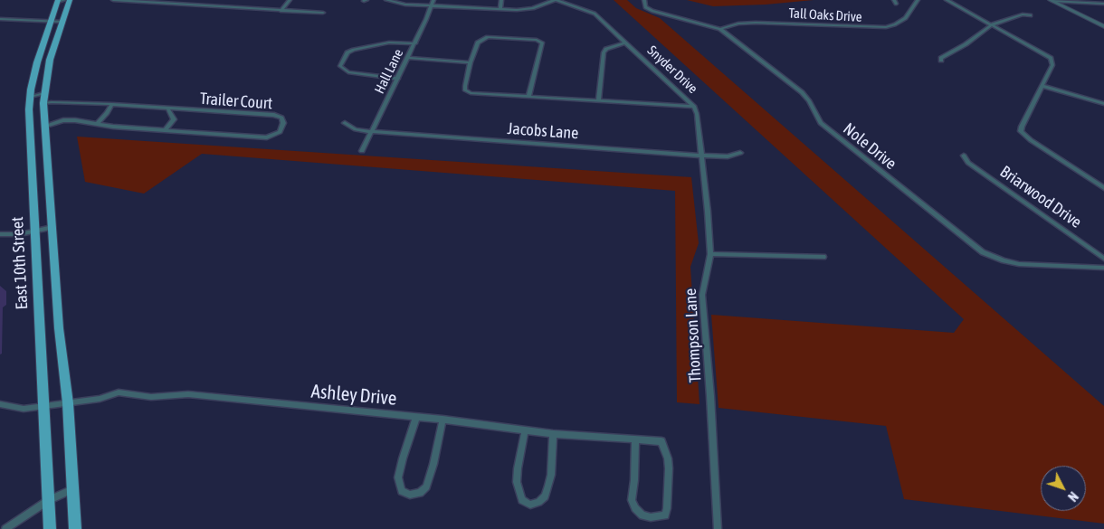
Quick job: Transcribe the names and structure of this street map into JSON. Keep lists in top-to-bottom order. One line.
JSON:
{"streets":{"main road":["East 10th Street"],"street":["Tall Oaks Drive","Snyder Drive","Hall Lane","Trailer Court","Jacobs Lane","Nole Drive","Briarwood Drive","Thompson Lane","Ashley Drive"]},"crossings":[["Tall Oaks Drive","Nole Drive"],["Snyder Drive","Jacobs Lane"],["Snyder Drive","Thompson Lane"],["Hall Lane","Jacobs Lane"],["East 10th Street","Ashley Drive"]],"north":"bottom right"}
